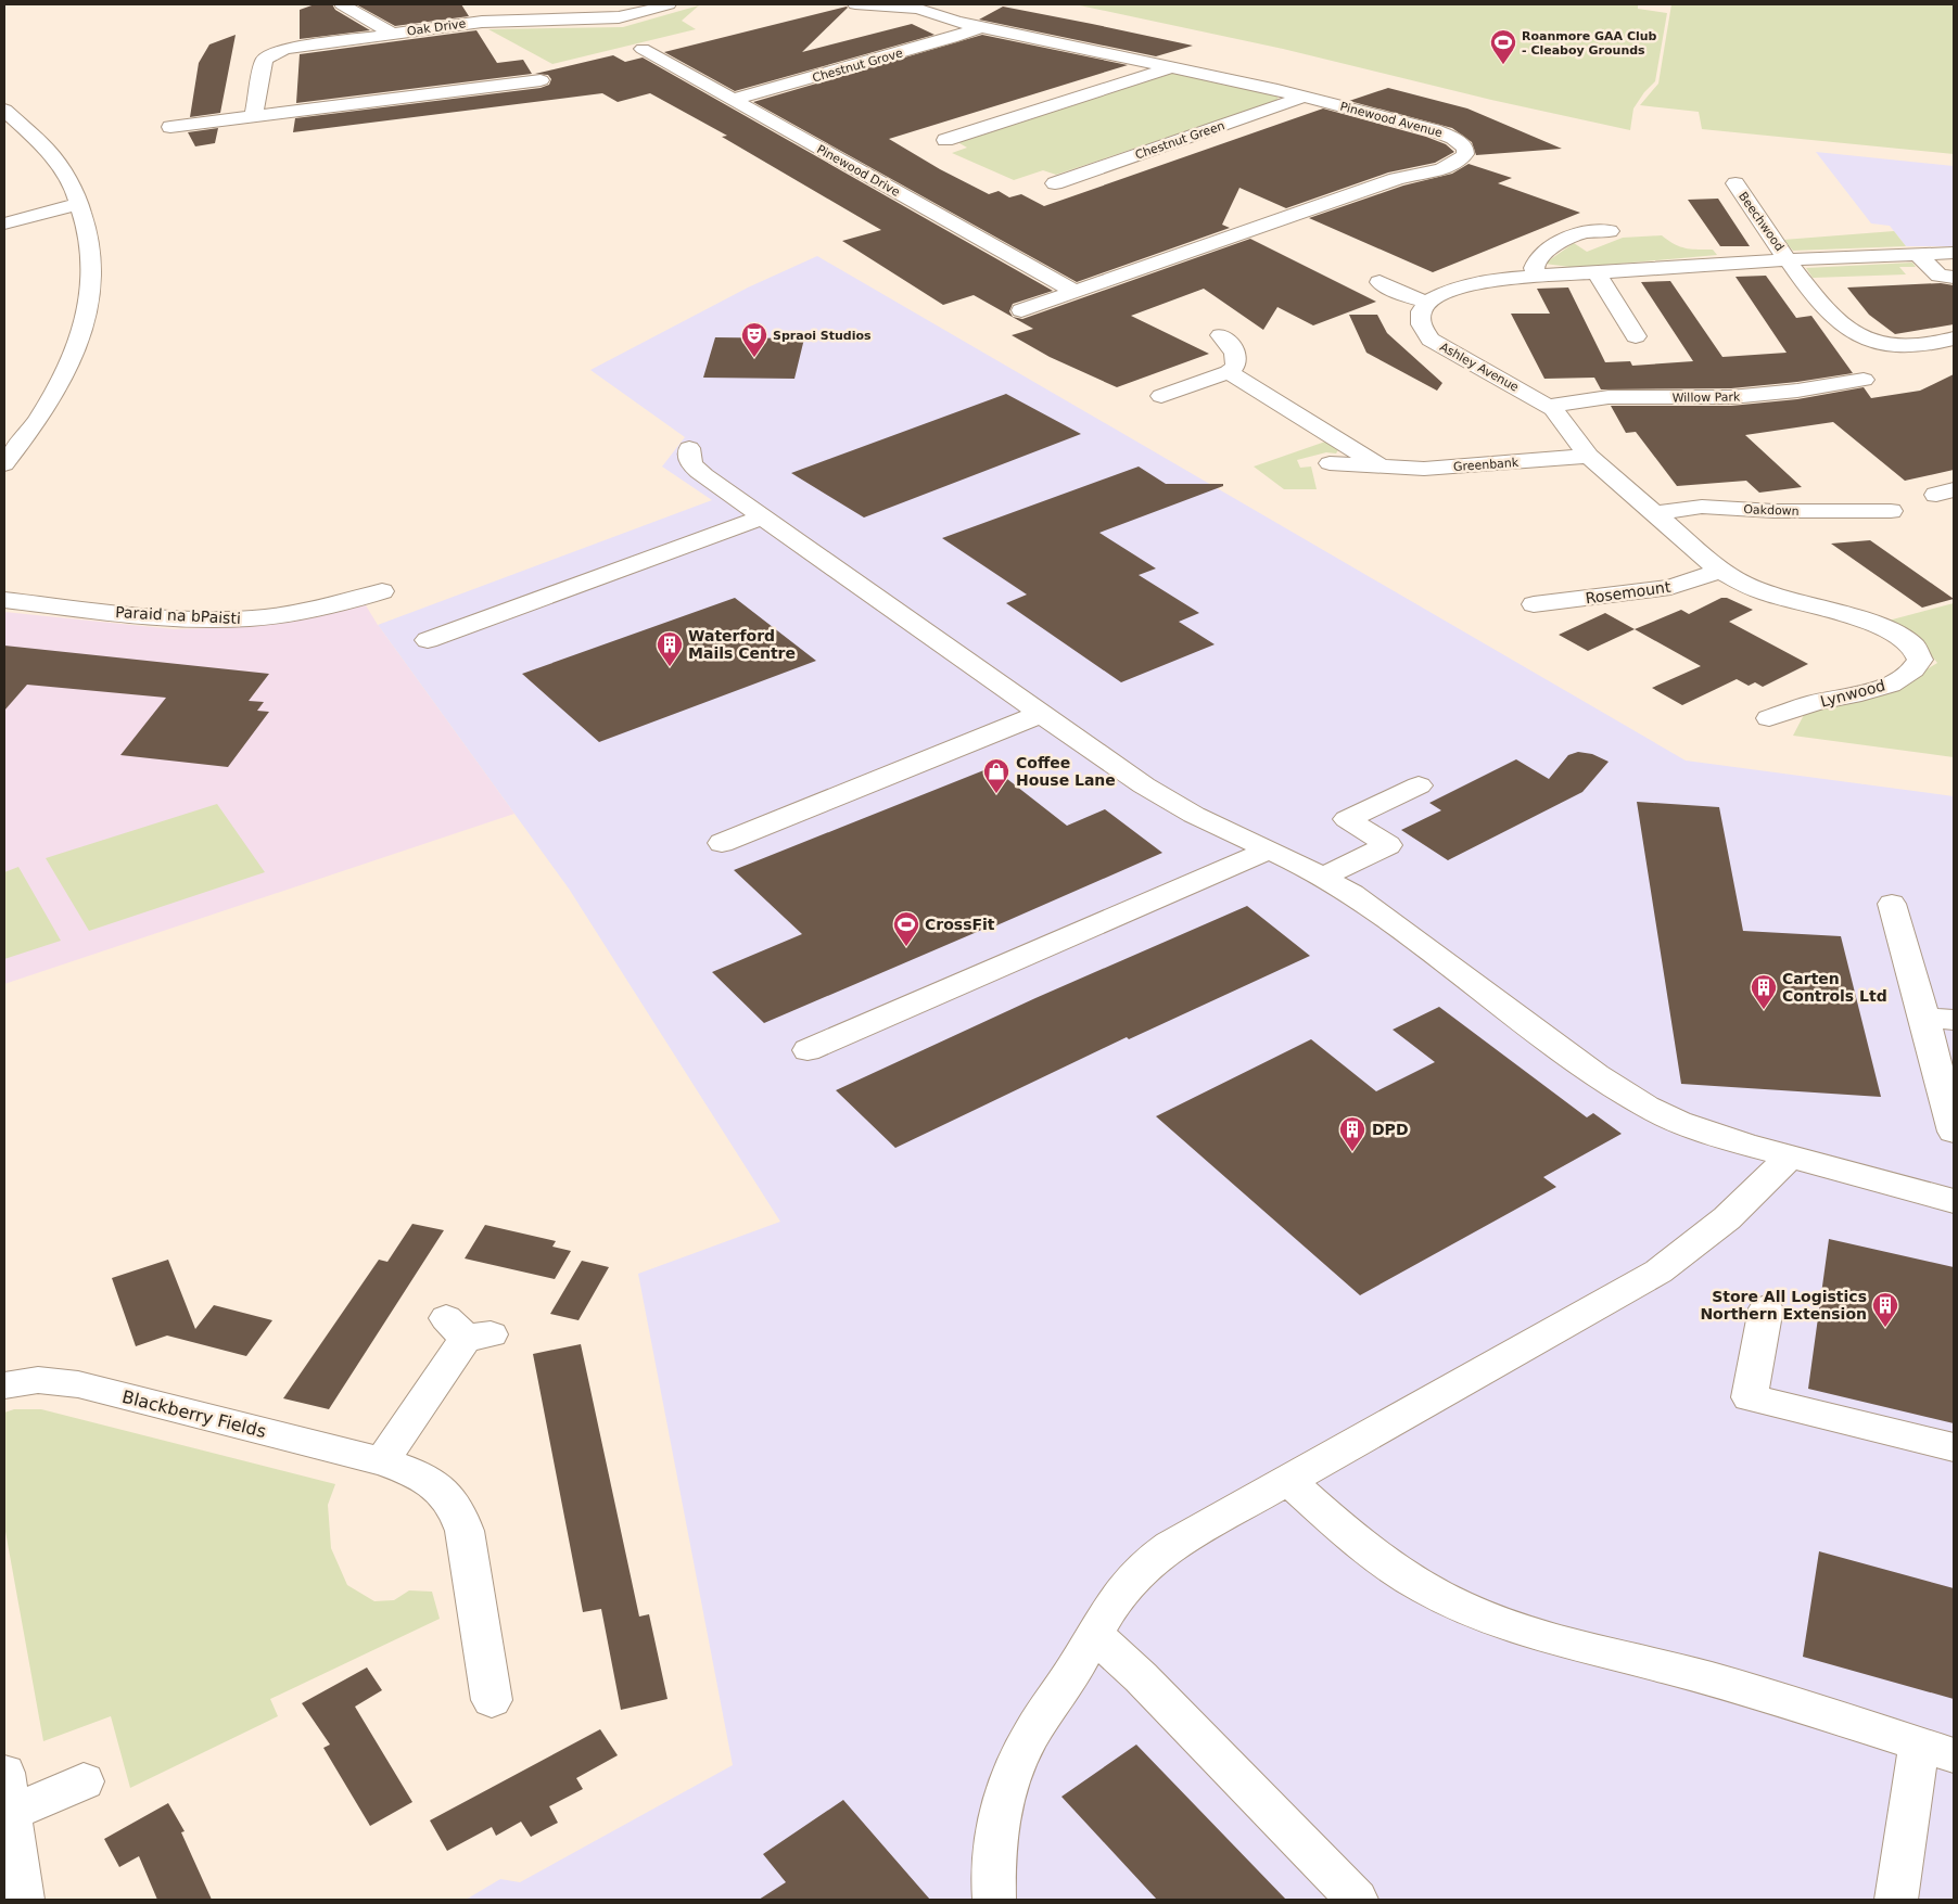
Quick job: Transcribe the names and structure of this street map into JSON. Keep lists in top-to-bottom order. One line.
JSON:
{"streets":{"street":["Oak Drive","Chestnut Grove","Pinewood Avenue","Chestnut Green","Pinewood Drive","Beechwood","Ashley Avenue","Willow Park","Greenbank","Oakdown","Rosemount","Paraid na bPaisti","Lynwood","Blackberry Fields"]},"crossings":[["Chestnut Grove","Pinewood Avenue"],["Chestnut Grove","Pinewood Drive"],["Pinewood Avenue","Chestnut Green"],["Pinewood Avenue","Pinewood Drive"],["Ashley Avenue","Willow Park"],["Ashley Avenue","Greenbank"],["Ashley Avenue","Oakdown"],["Ashley Avenue","Rosemount"],["Ashley Avenue","Lynwood"]],"places":{"sports":["Roanmore GAA Club - Cleaboy Grounds","CrossFit"],"theatre":["Spraoi Studios"],"building":["Waterford Mails Centre","Carten Controls Ltd","DPD","Store All Logistics Northern Extension"],"shop":["Coffee House Lane"]}}
